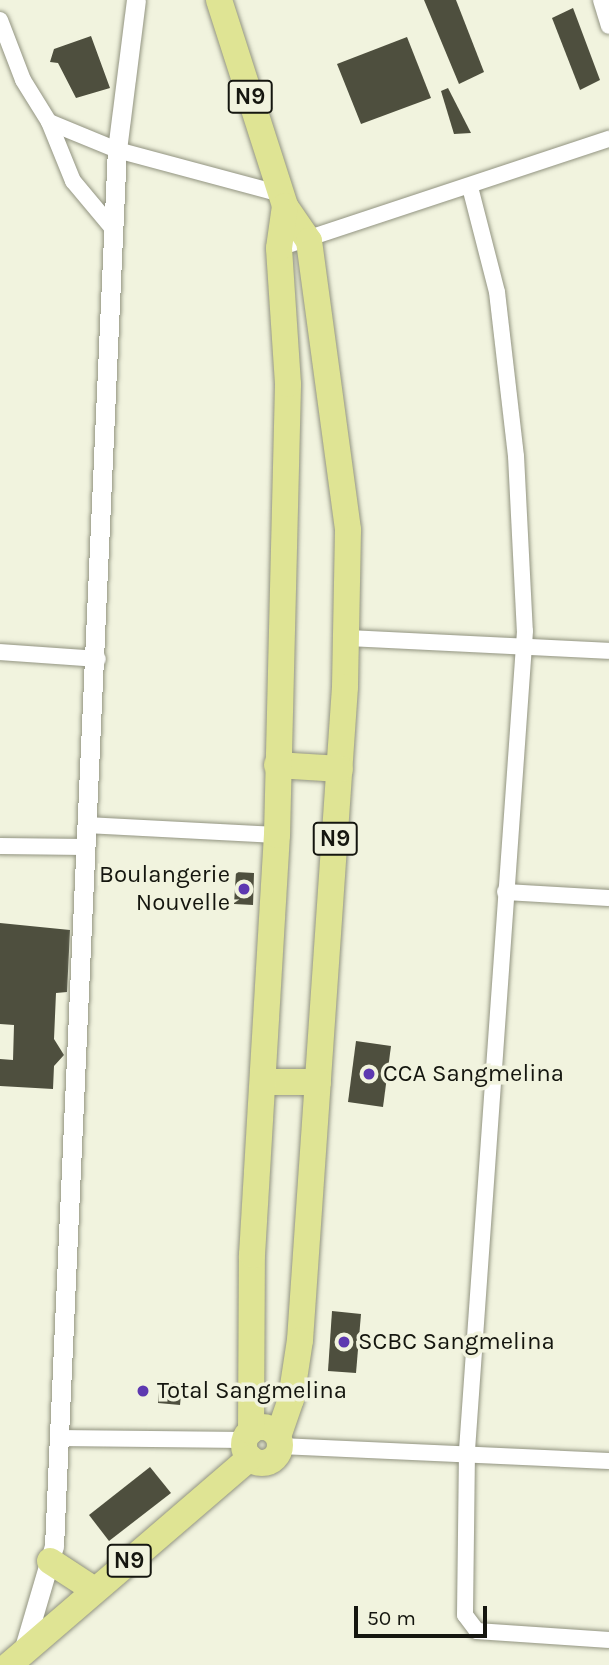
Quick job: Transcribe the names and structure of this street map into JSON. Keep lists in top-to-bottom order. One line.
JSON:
{"streets":{"highway":["N9"]},"places":["Boulangerie Nouvelle","CCA Sangmelina","SCBC Sangmelina","Total Sangmelina"],"scale_bar":"50 m"}
